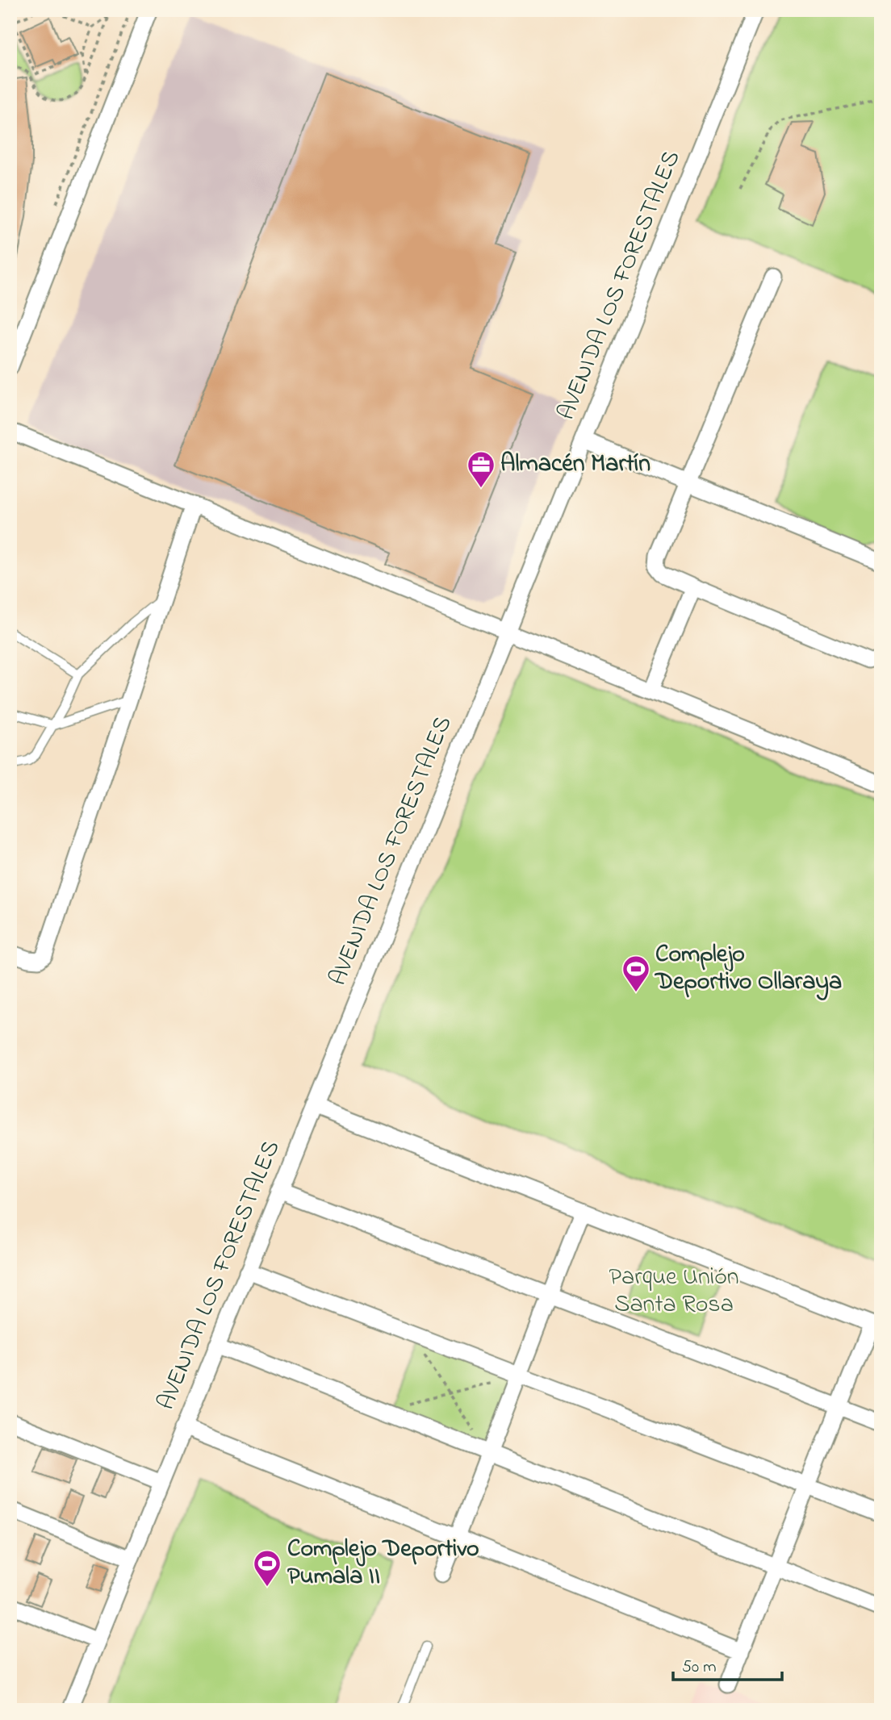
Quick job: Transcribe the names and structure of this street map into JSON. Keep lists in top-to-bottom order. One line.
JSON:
{"streets":{"street":["AVENIDA LOS FORESTALES"]},"parks":["Parque Unión Santa Rosa"],"places":{"office":["Almacén Martín"],"sports":["Complejo Deportivo Ollaraya","Complejo Deportivo Pumala II"]},"scale_bar":"50 m"}
